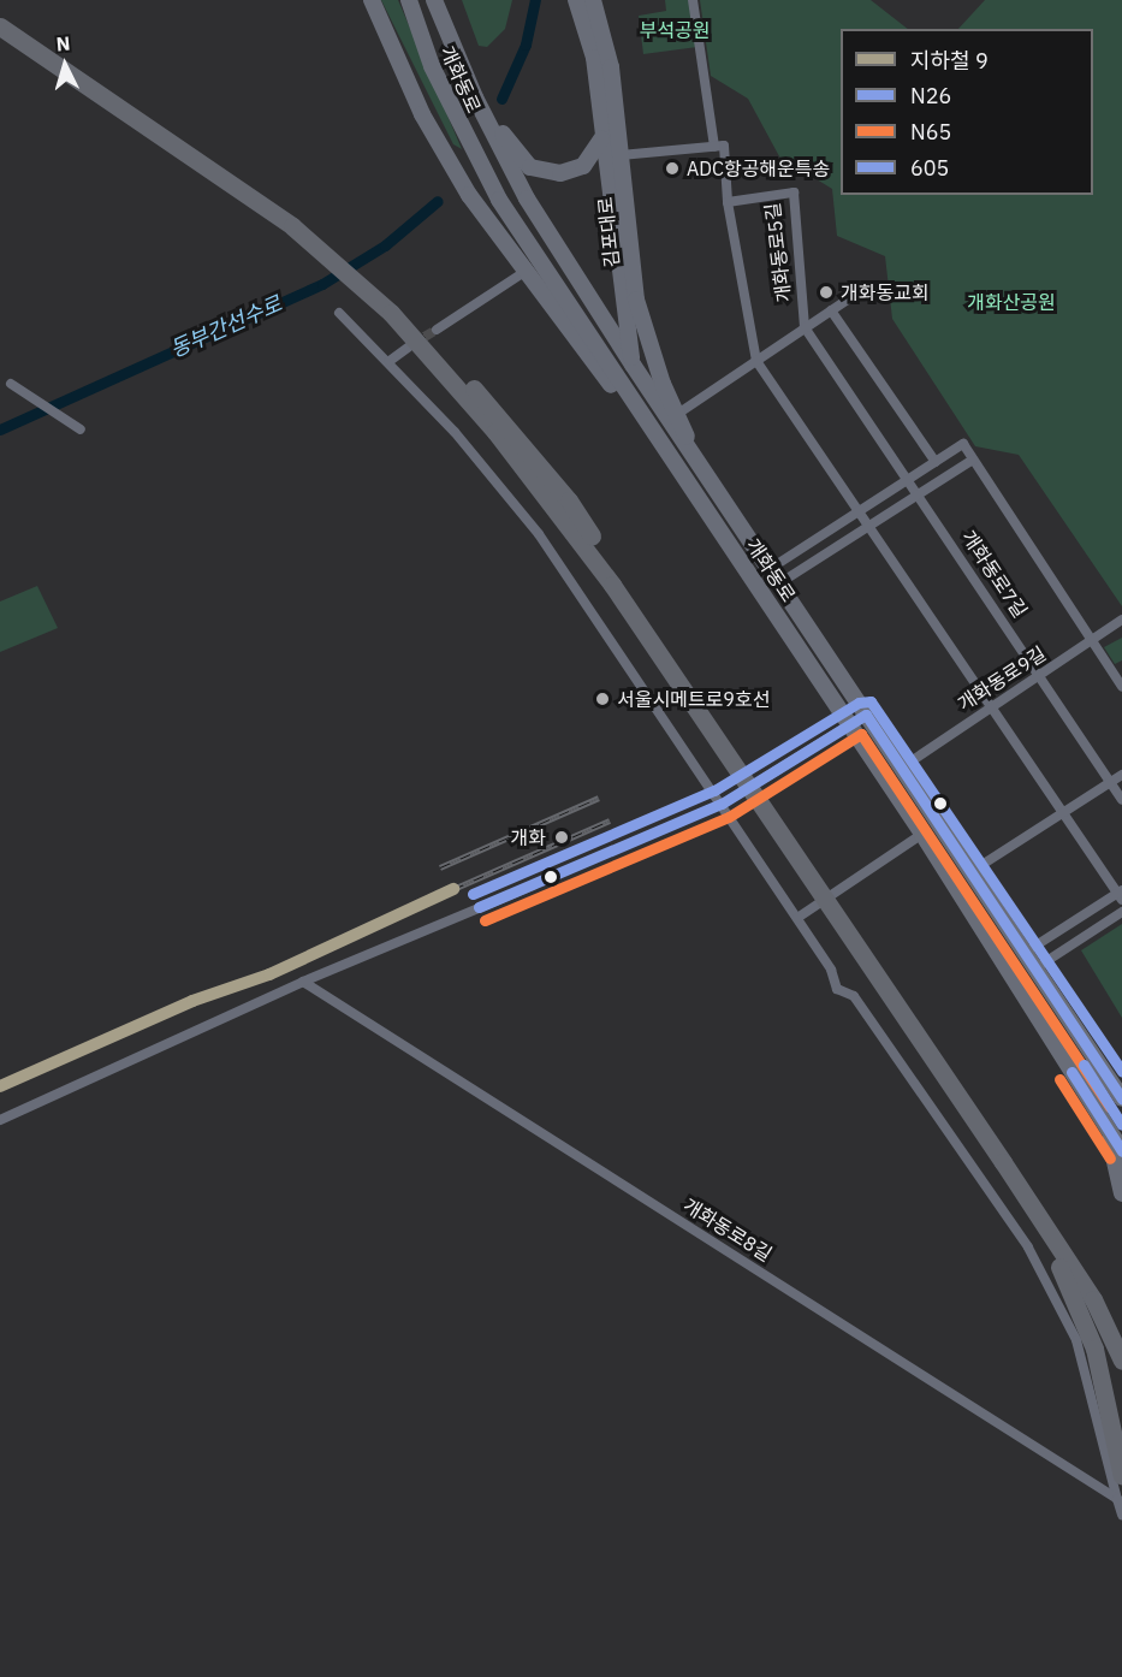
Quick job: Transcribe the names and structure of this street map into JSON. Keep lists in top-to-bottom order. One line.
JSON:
{"streets":{"main road":["개화동로","김포대로"],"street":["개화동로5길","개화동로7길","개화동로9길","개화동로8길"]},"crossings":[["개화동로","김포대로"],["개화동로","개화동로9길"],["김포대로","개화동로5길"],["개화동로5길","개화동로7길"],["개화동로7길","개화동로9길"]],"water":["동부간선수로"],"parks":["부석공원","개화산공원"],"places":["ADC항공해운특송","개화동교회","서울시메트로9호선","개화"],"lines":["transit line 605","transit line N26","transit line N65","metro line 9"],"legend":["지하철 9","N26","N65","605"],"north":"top"}
